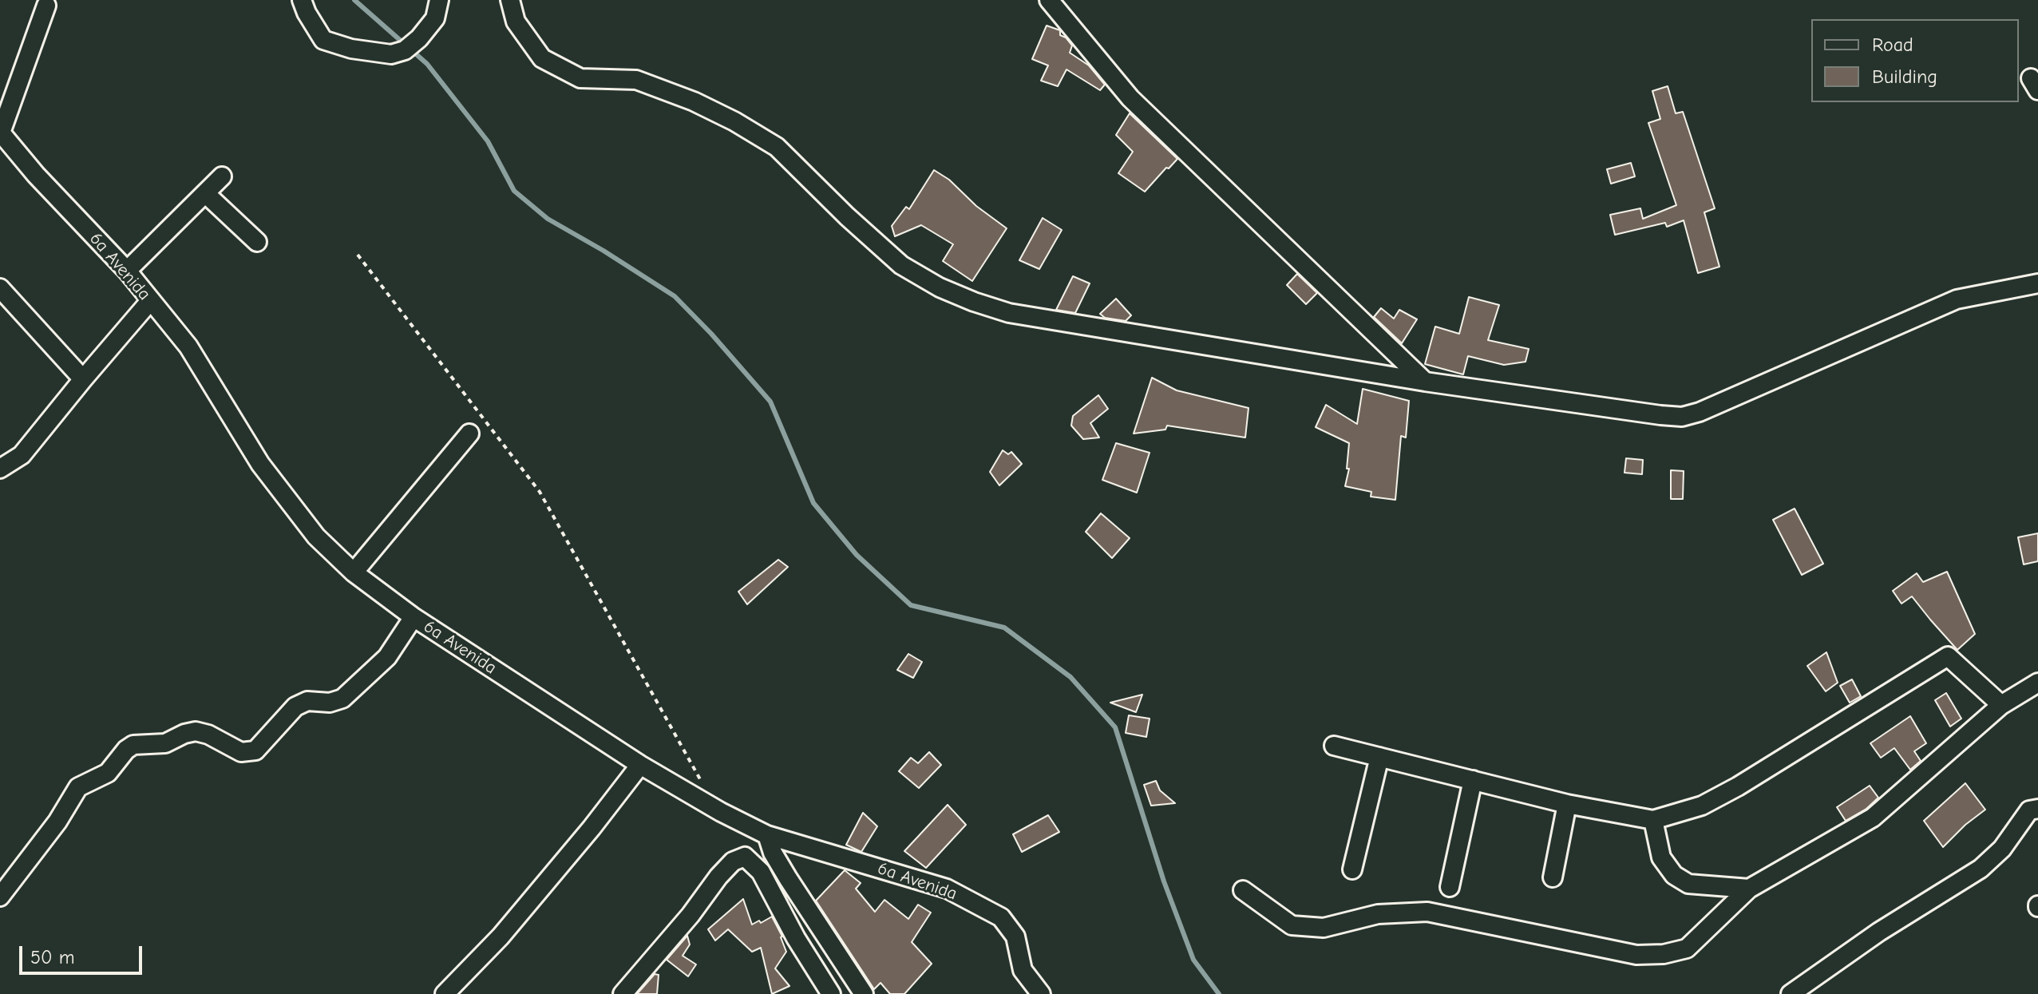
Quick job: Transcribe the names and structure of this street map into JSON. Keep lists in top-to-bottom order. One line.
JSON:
{"streets":{"street":["6a Avenida"]},"legend":["Road","Building"],"scale_bar":"50 m"}
